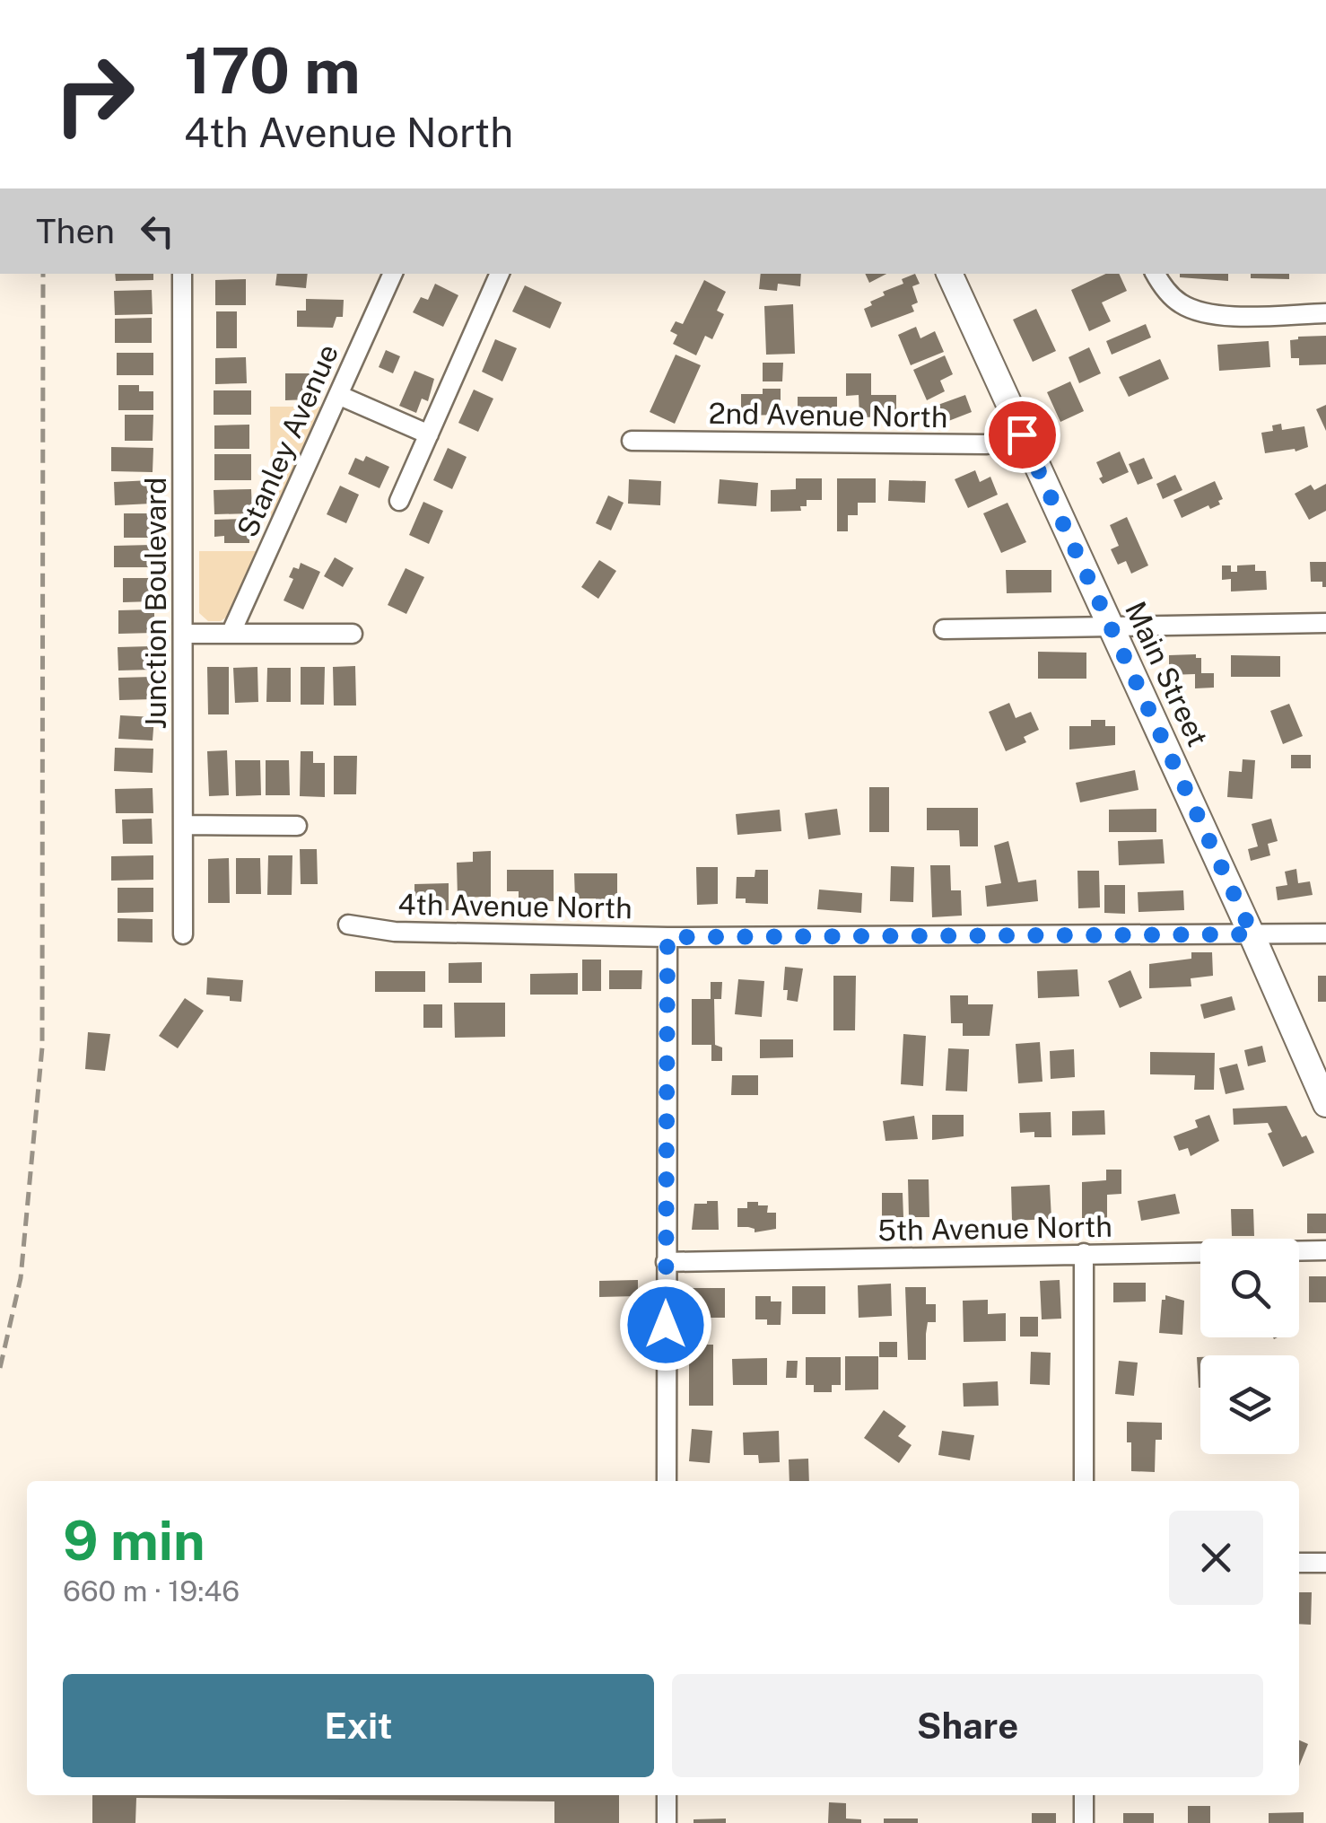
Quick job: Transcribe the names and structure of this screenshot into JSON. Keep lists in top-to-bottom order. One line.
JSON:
{"streets":{"street":["2nd Avenue North","Stanley Avenue","Junction Boulevard","Main Street","4th Avenue North","5th Avenue North"]},"crossings":[["2nd Avenue North","Main Street"],["Main Street","4th Avenue North"]],"page":{"turn":["170 m","4th Avenue North"],"then":"Then","heading":["9 min","660 m · 19:46"],"buttons":["Exit","Share"]}}
